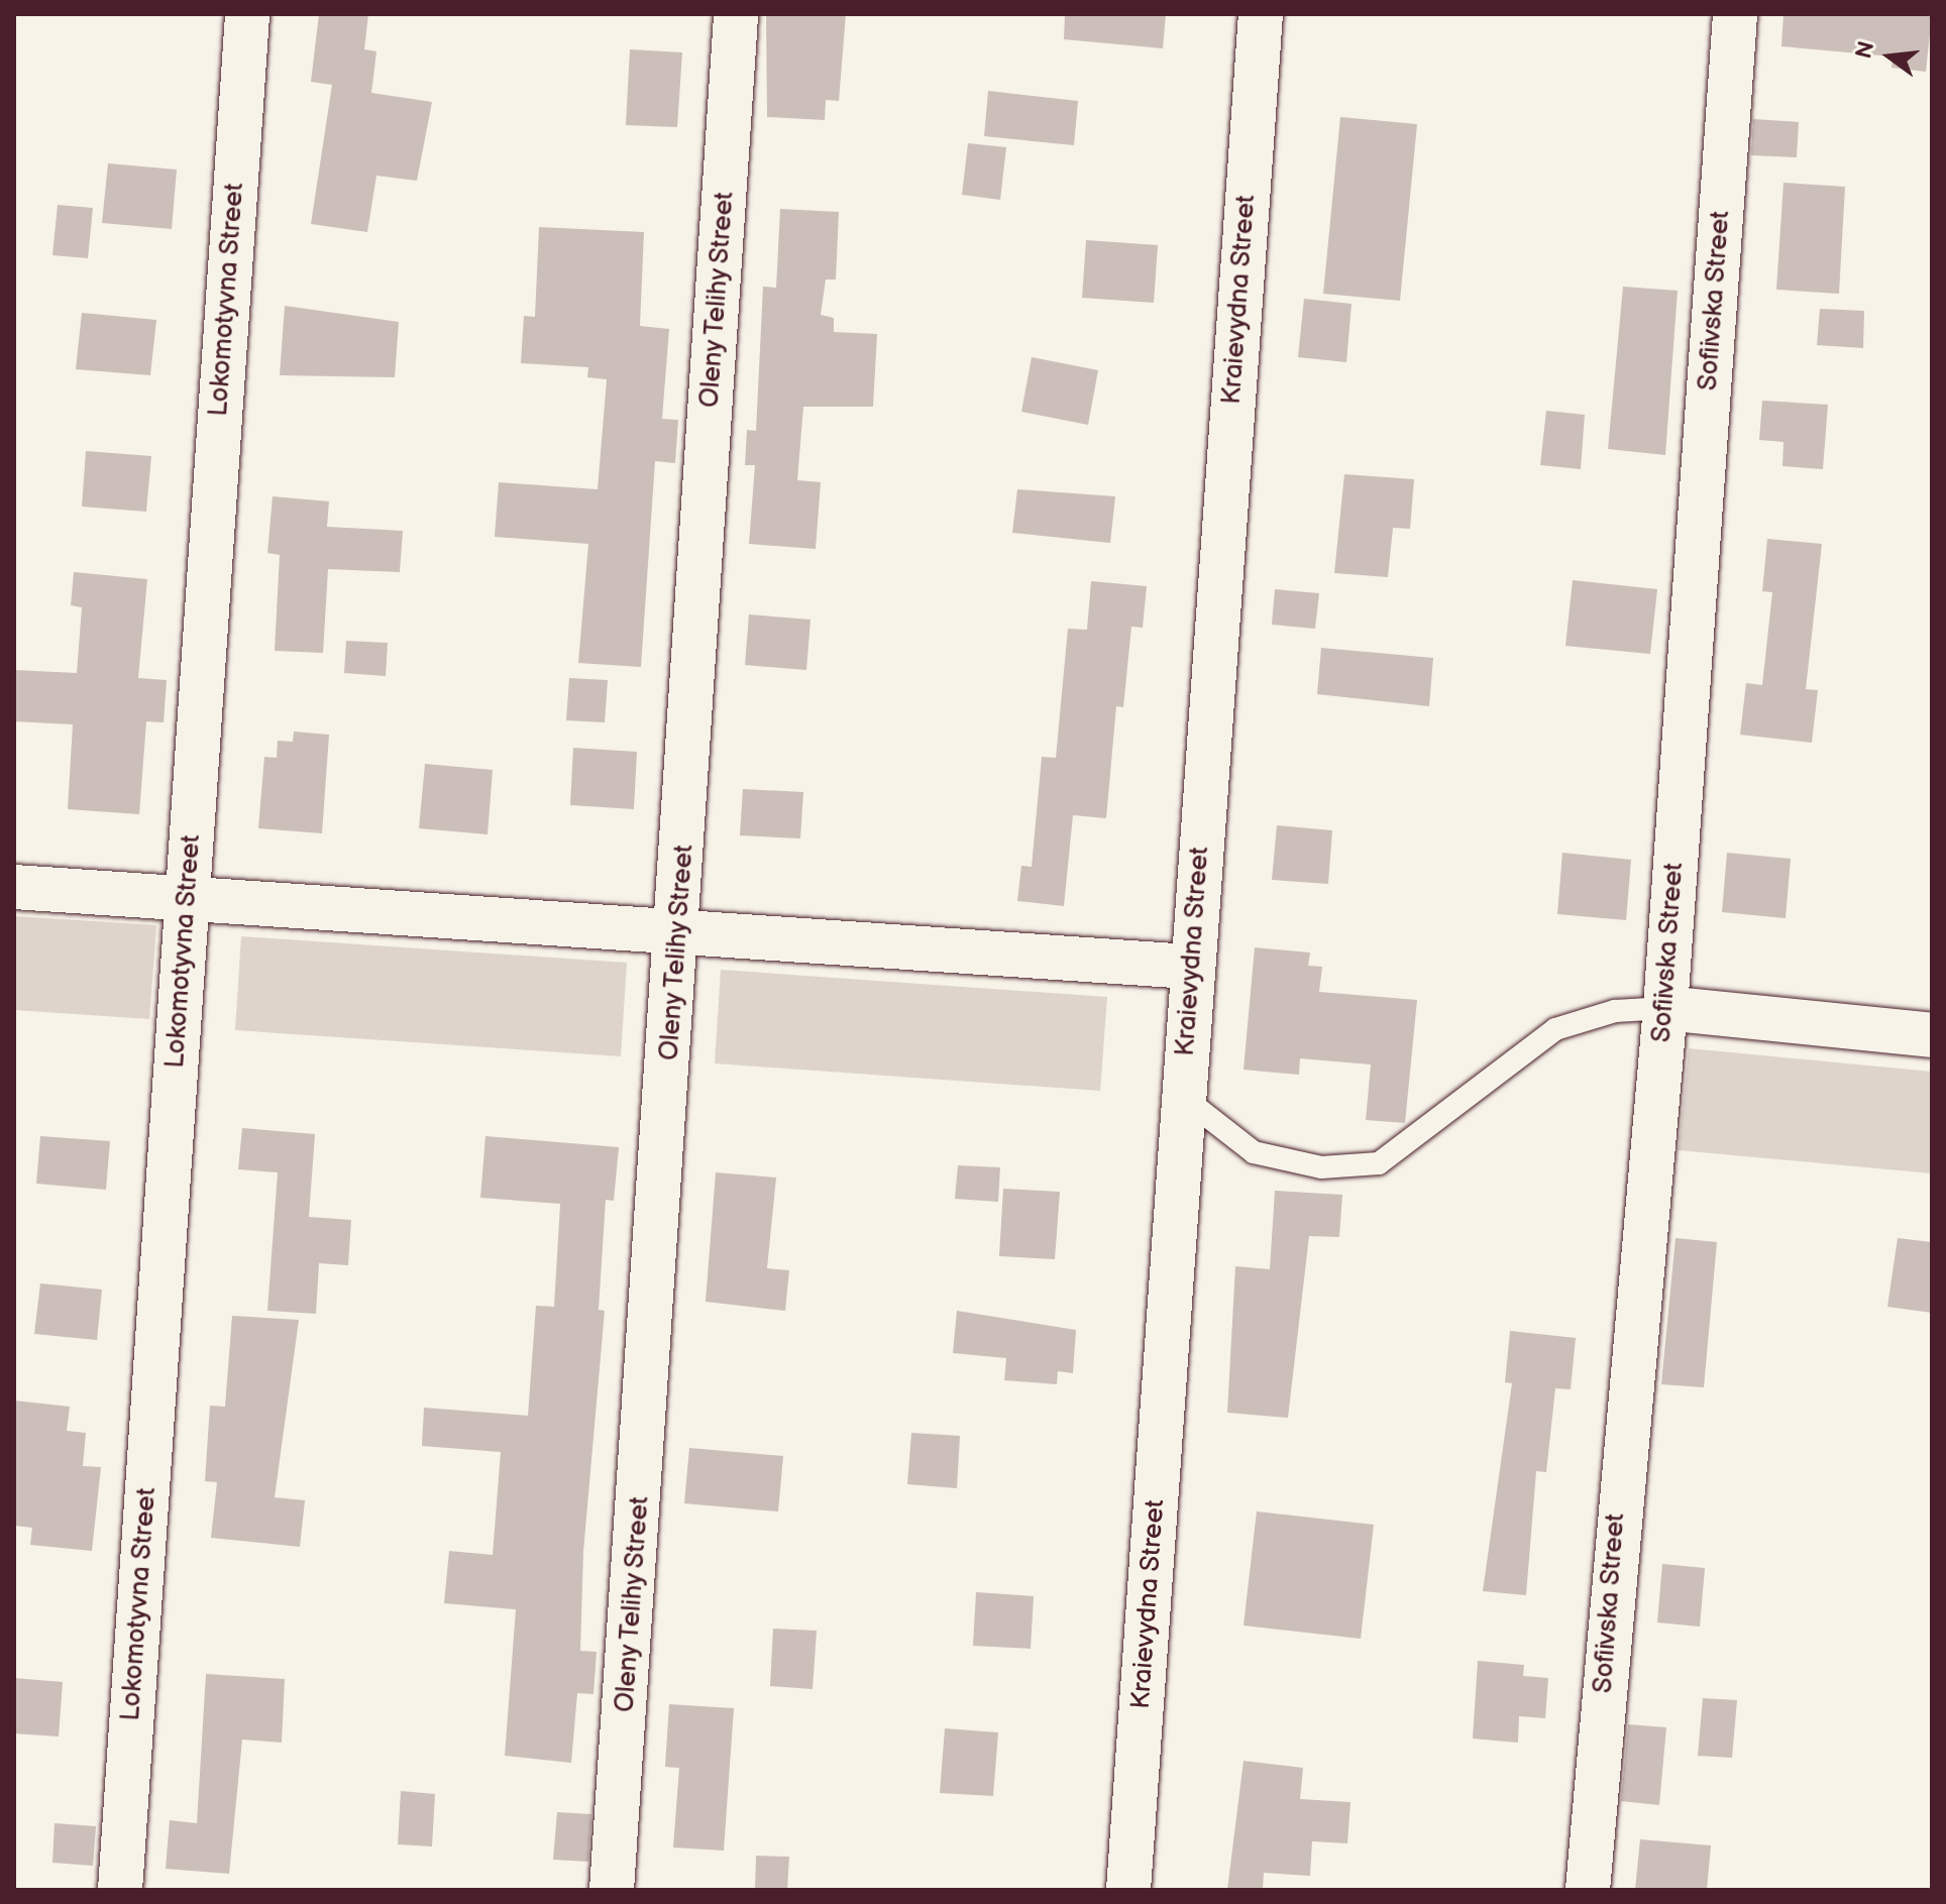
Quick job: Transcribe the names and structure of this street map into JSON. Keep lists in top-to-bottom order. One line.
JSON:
{"streets":{"street":["Lokomotyvna Street","Oleny Telihy Street","Kraievydna Street","Sofiivska Street"]},"north":"left"}
